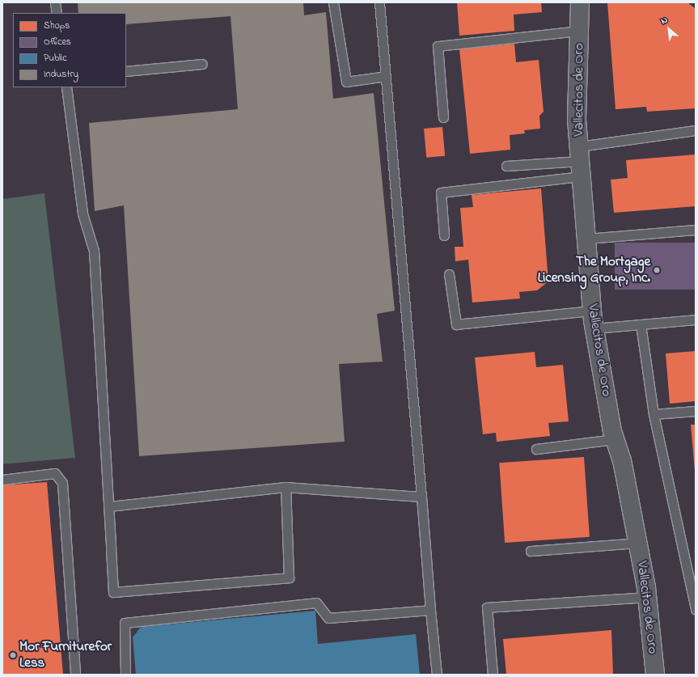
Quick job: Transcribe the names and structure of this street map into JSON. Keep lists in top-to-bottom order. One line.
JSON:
{"streets":{"street":["Vallecitos de Oro"]},"places":["The Mortgage Licensing Group, Inc.","Mor Furniturefor Less"],"legend":["Shops","Offices","Public","Industry"],"north":"top left"}
